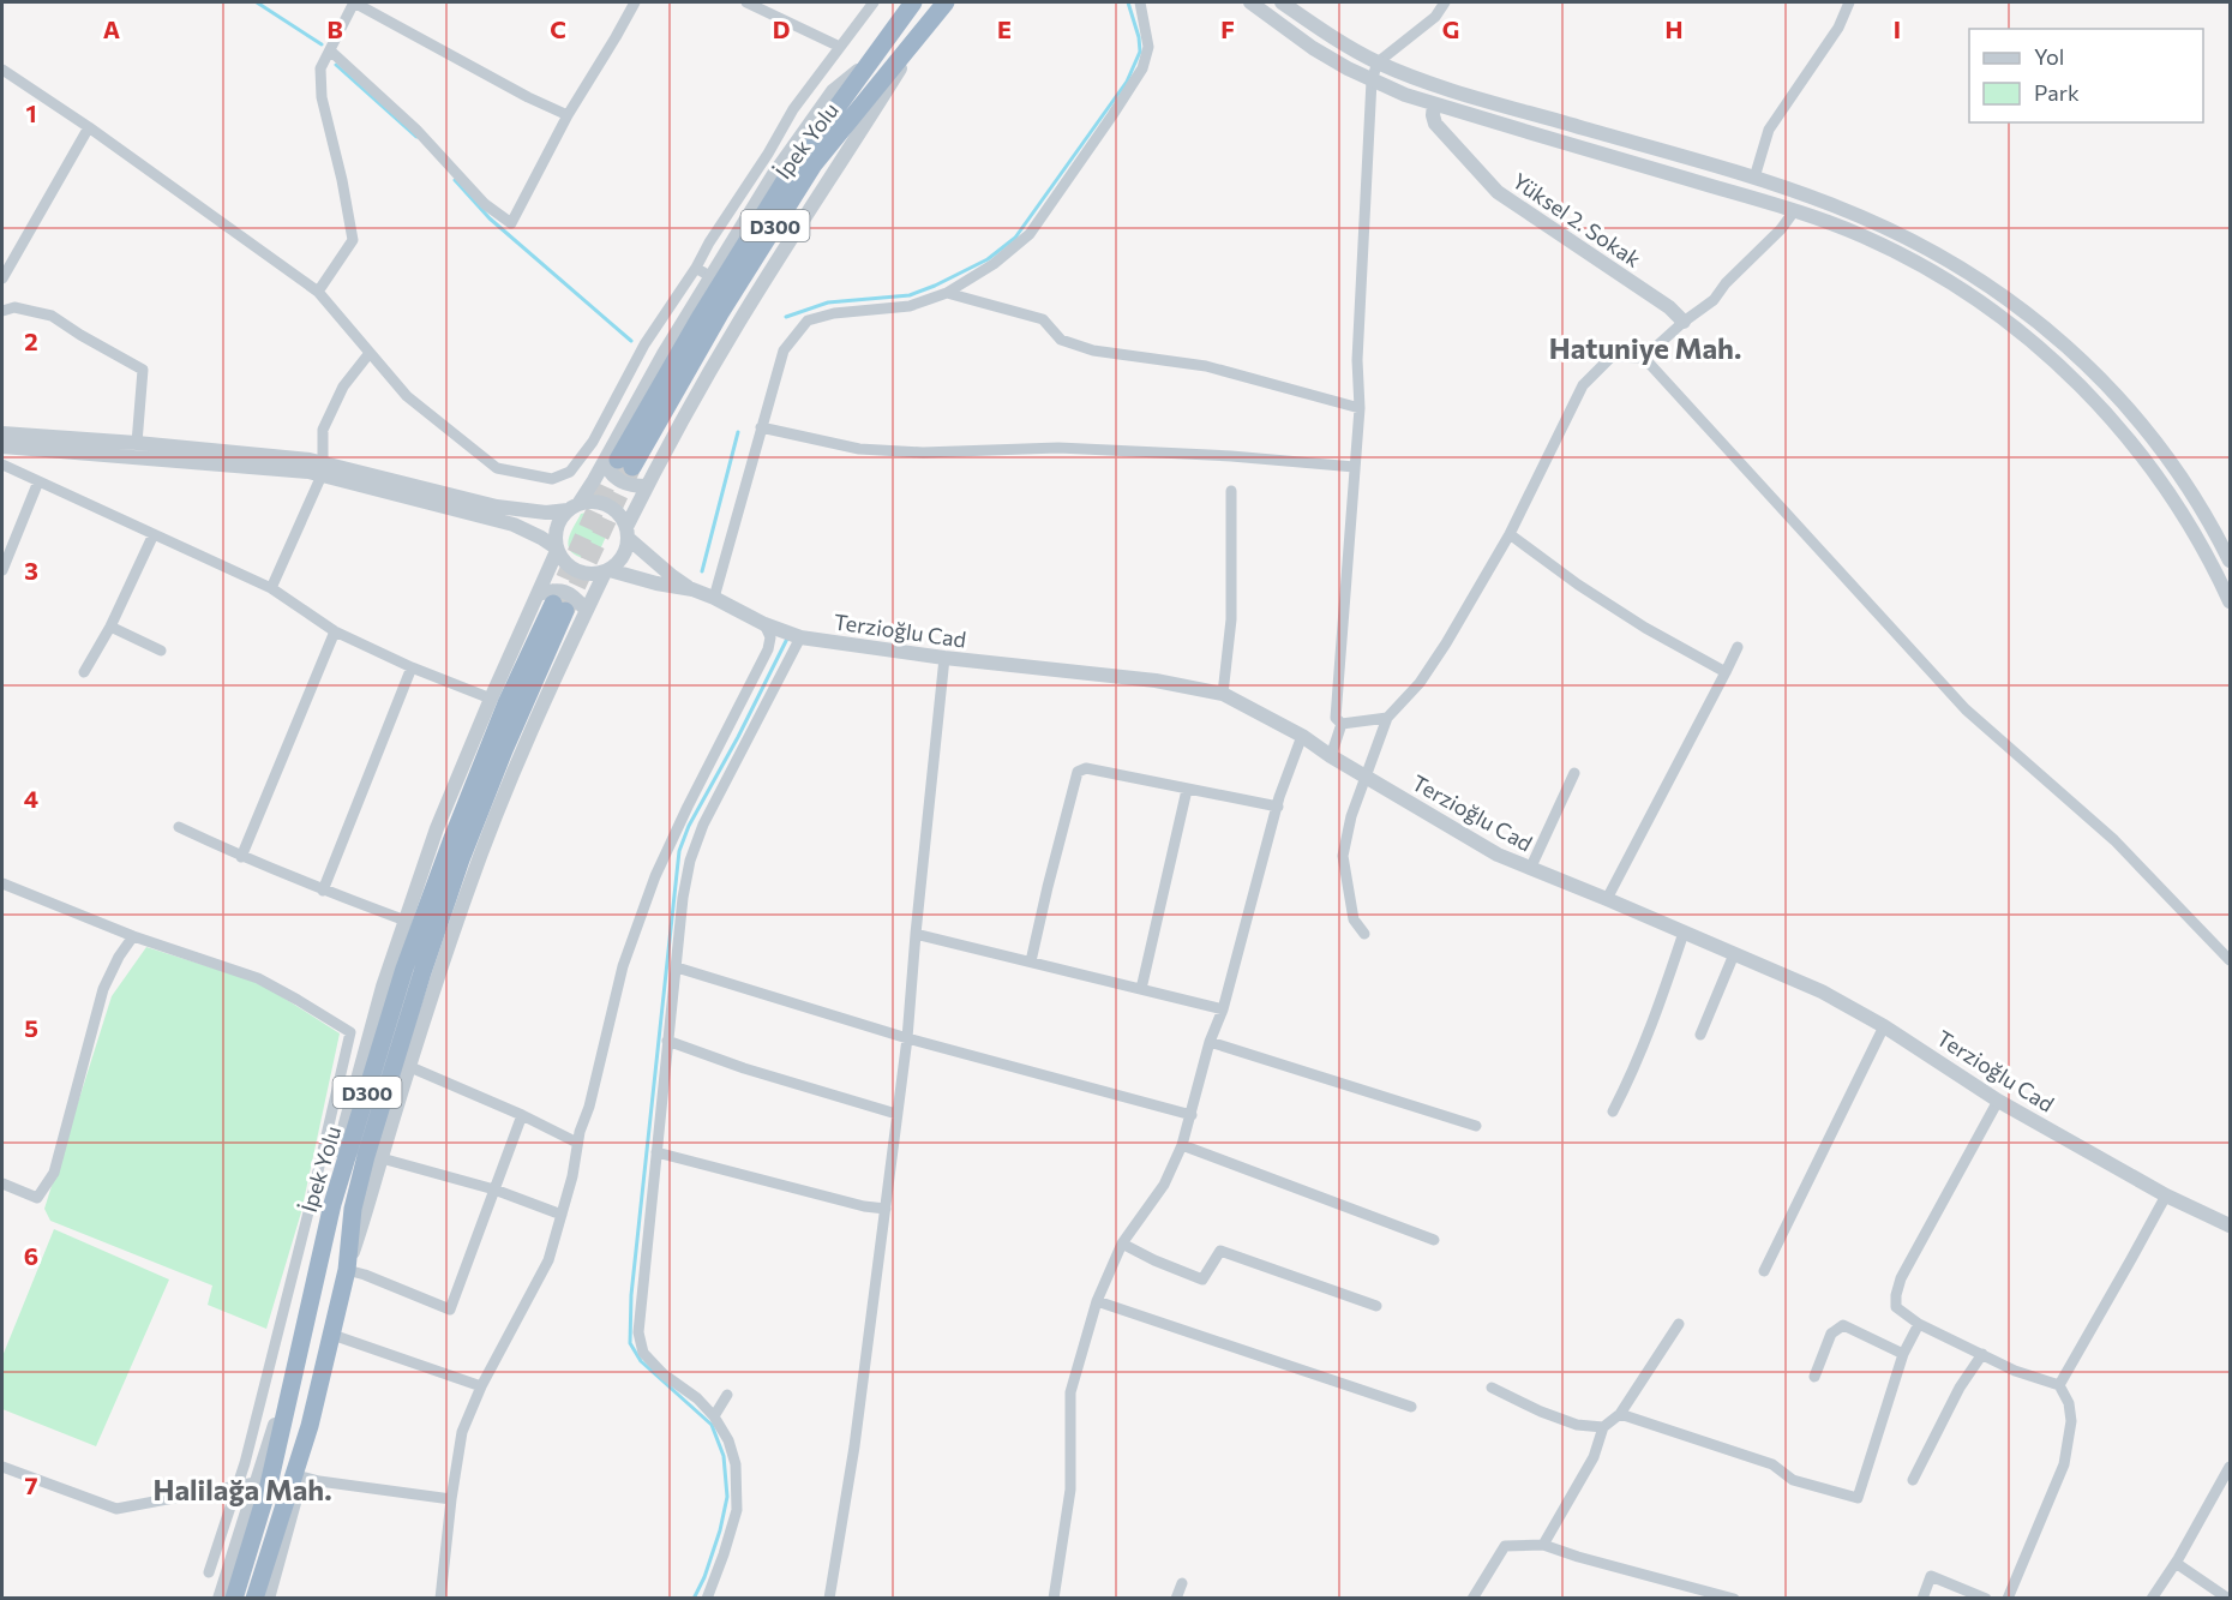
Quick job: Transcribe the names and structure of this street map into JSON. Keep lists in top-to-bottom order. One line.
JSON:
{"streets":{"highway":["İpek Yolu","D300"],"street":["Yüksel 2. Sokak","Terzioğlu Cad"]},"districts":["Hatuniye Mah.","Halilağa Mah."],"legend":["Yol","Park"],"grid":{"columns":["A","B","C","D","E","F","G","H","I"],"rows":["1","2","3","4","5","6","7"]}}
